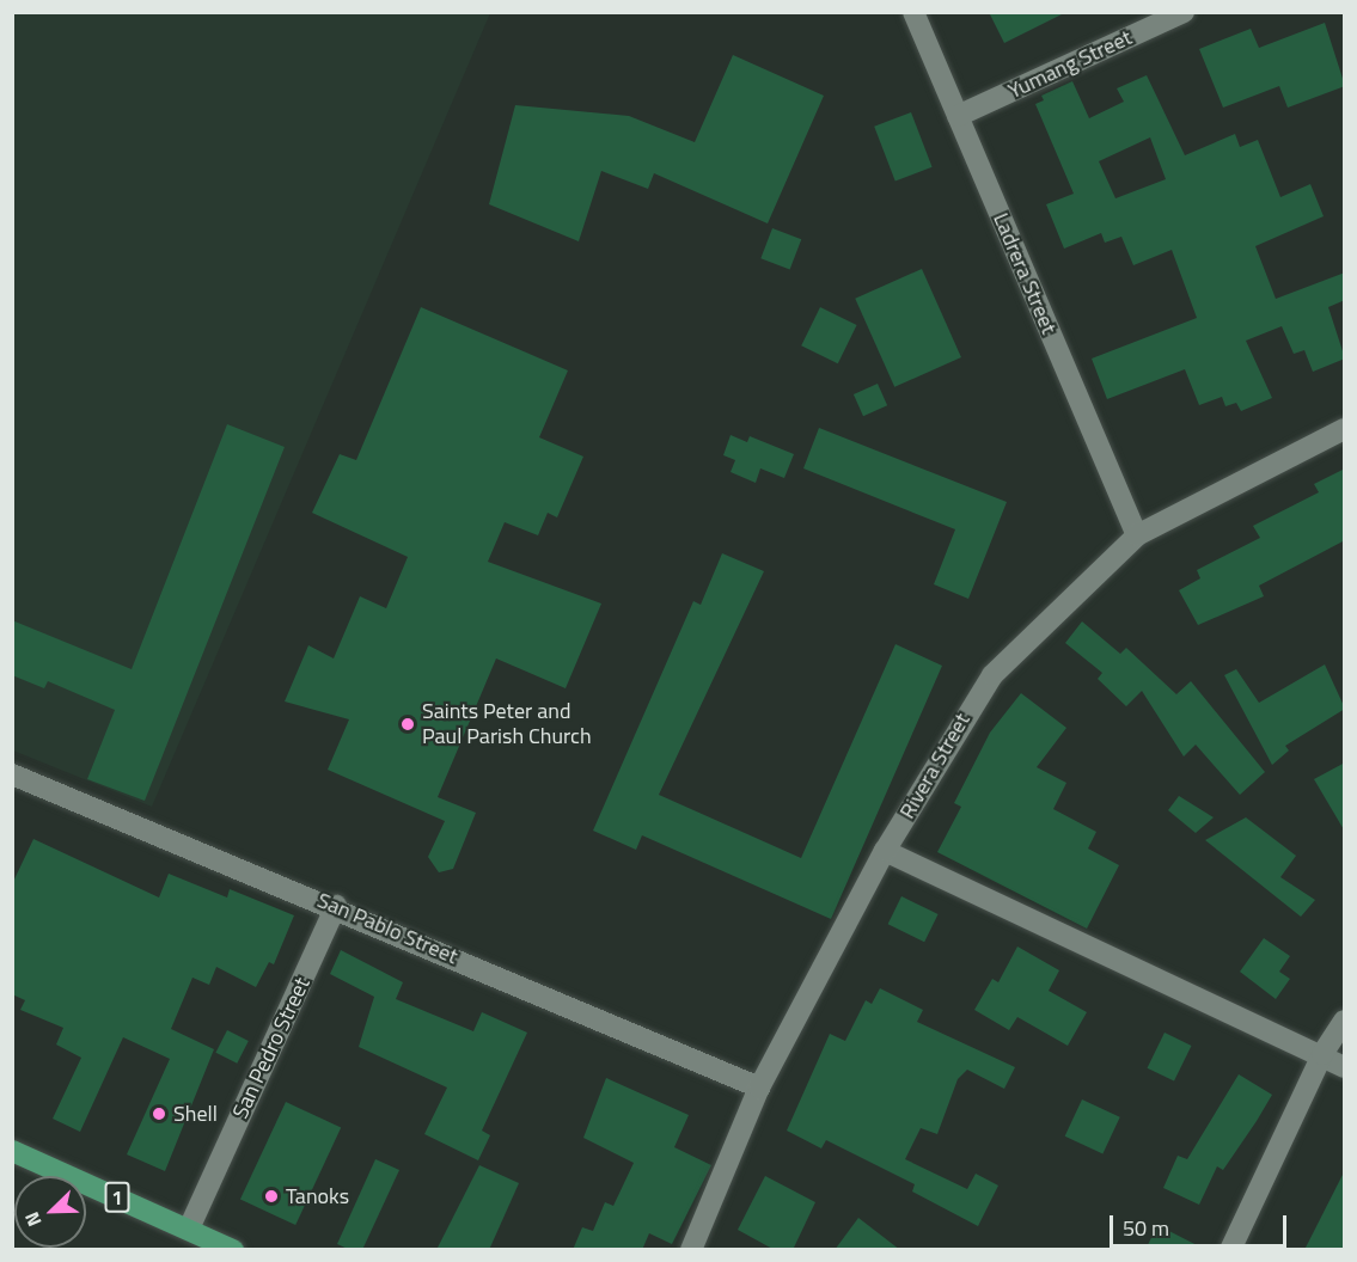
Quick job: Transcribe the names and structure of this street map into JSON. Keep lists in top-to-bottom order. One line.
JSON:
{"streets":{"main road":["1"],"street":["Yumang Street","Ladrera Street","Rivera Street","San Pablo Street","San Pedro Street"]},"crossings":[["Yumang Street","Ladrera Street"],["Ladrera Street","Rivera Street"],["Rivera Street","San Pablo Street"],["San Pablo Street","San Pedro Street"],["San Pedro Street","1"]],"places":["Saints Peter and Paul Parish Church","Shell","Tanoks"],"scale_bar":"50 m","north":"bottom left"}
